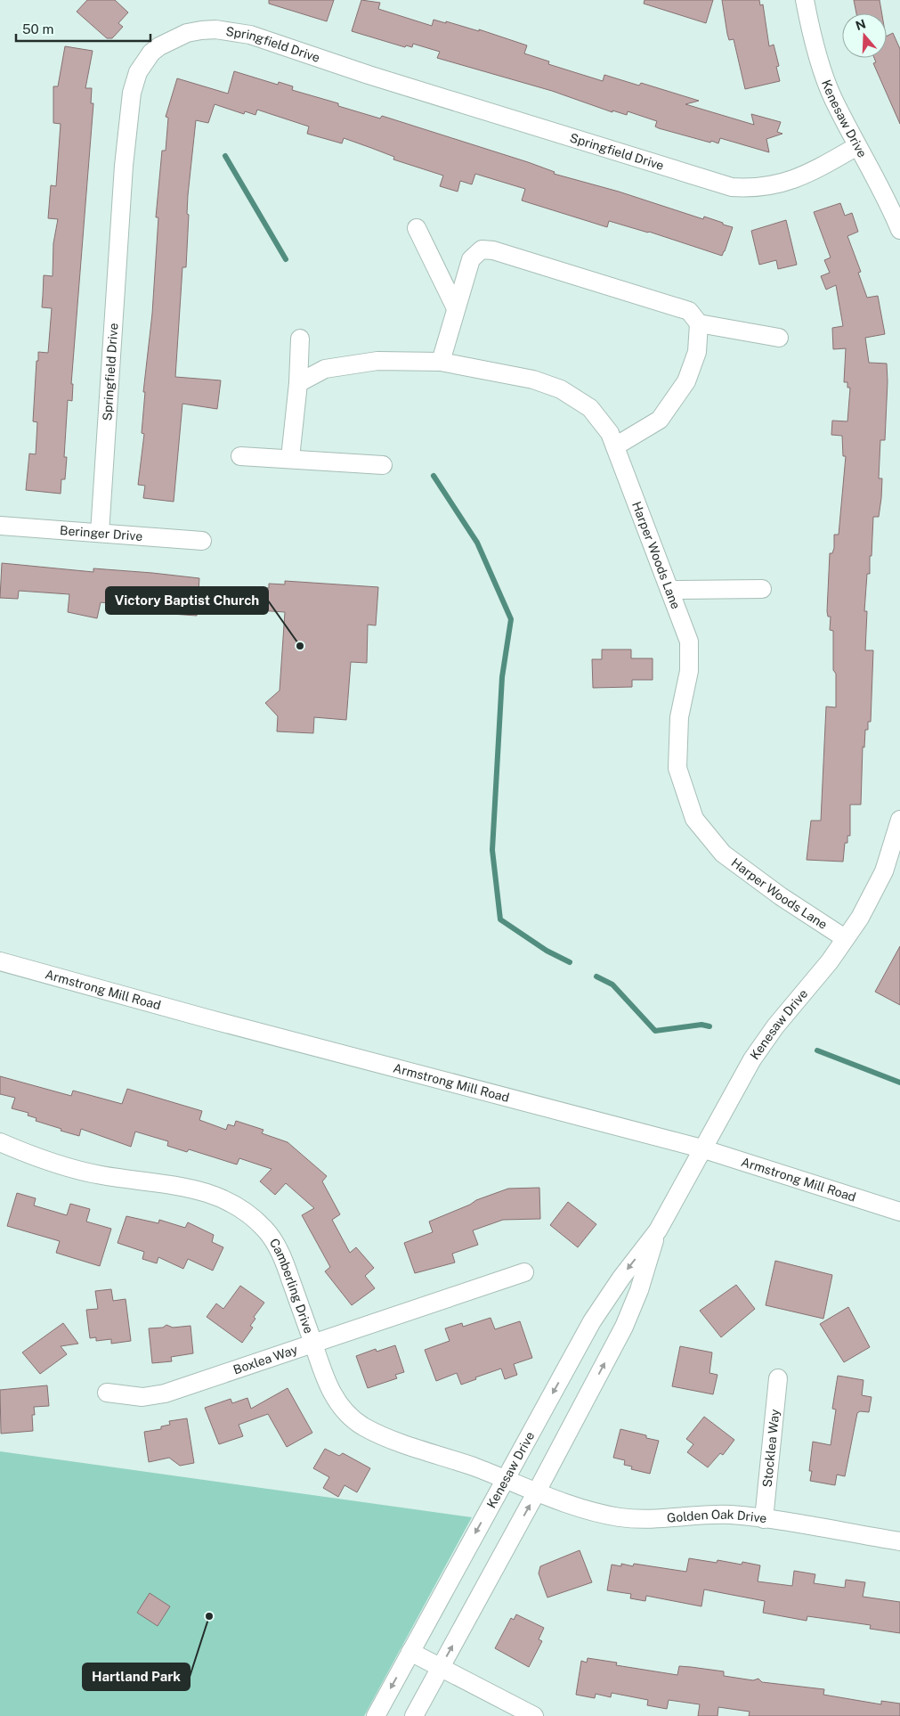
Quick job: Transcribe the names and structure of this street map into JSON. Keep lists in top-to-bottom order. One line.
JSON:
{"streets":{"street":["Springfield Drive","Kenesaw Drive","Beringer Drive","Harper Woods Lane","Armstrong Mill Road","Camberling Drive","Boxlea Way","Stocklea Way","Golden Oak Drive"]},"crossings":[["Springfield Drive","Kenesaw Drive"],["Springfield Drive","Beringer Drive"],["Kenesaw Drive","Harper Woods Lane"],["Kenesaw Drive","Armstrong Mill Road"],["Kenesaw Drive","Camberling Drive"],["Kenesaw Drive","Golden Oak Drive"],["Camberling Drive","Boxlea Way"],["Camberling Drive","Golden Oak Drive"],["Stocklea Way","Golden Oak Drive"]],"places":["Victory Baptist Church","Hartland Park"],"scale_bar":"50 m","north":"top"}
